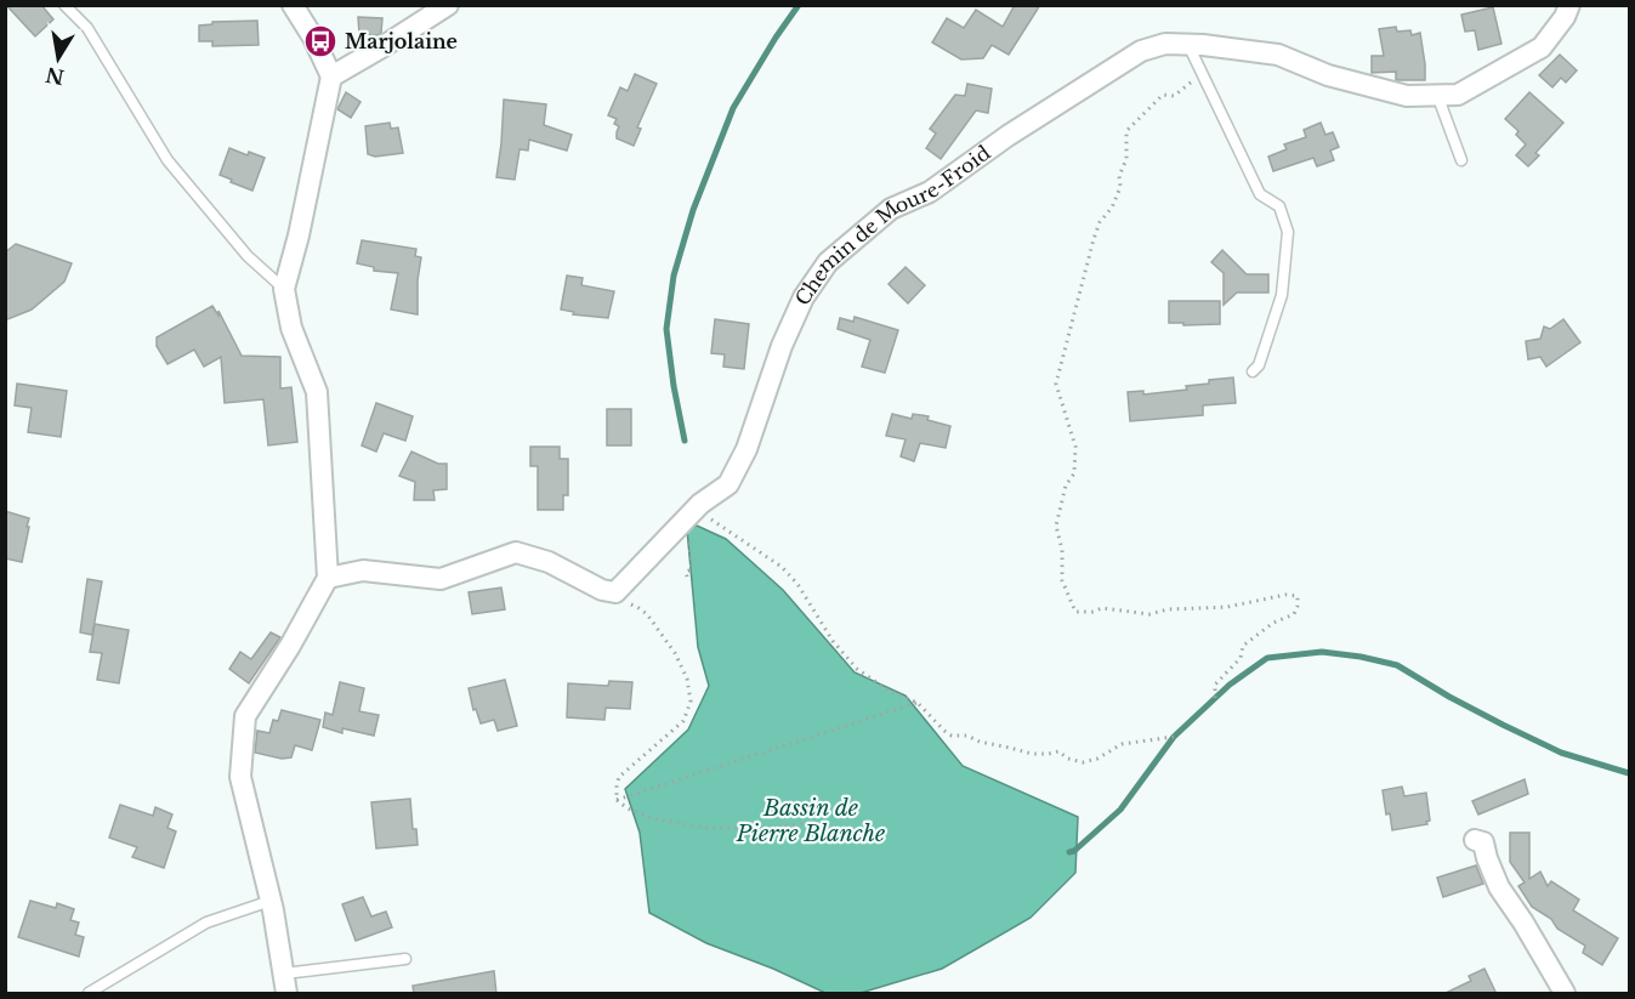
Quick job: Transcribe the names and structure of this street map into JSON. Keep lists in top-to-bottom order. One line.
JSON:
{"streets":{"street":["Chemin de Moure-Froid"]},"water":["Bassin de Pierre Blanche"],"places":{"bus stop":["Marjolaine"]},"north":"bottom"}
